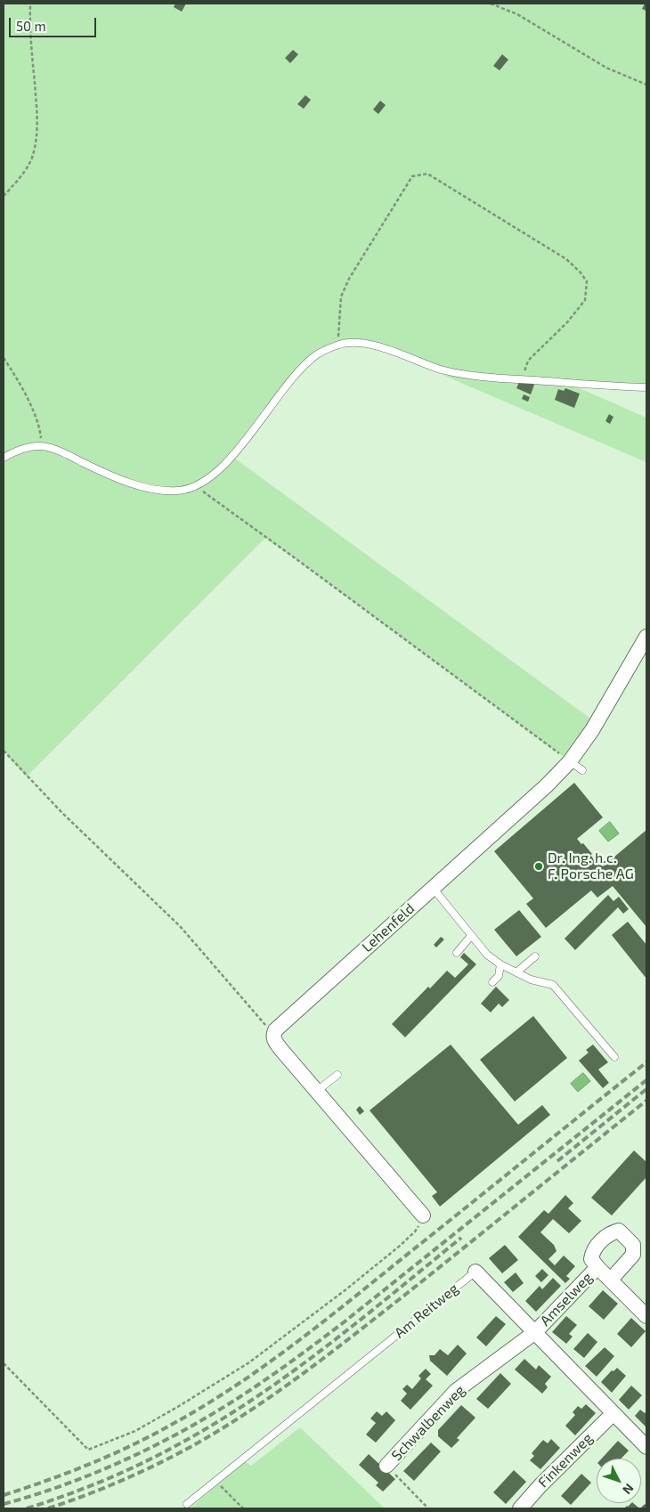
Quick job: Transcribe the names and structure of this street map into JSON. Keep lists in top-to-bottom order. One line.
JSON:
{"streets":{"street":["Lehenfeld","Amselweg","Am Reitweg","Schwalbenweg","Finkenweg"]},"crossings":[["Amselweg","Am Reitweg"],["Amselweg","Schwalbenweg"],["Am Reitweg","Schwalbenweg"],["Am Reitweg","Finkenweg"]],"places":["Dr. Ing. h.c. F. Porsche AG"],"scale_bar":"50 m","north":"bottom right"}
